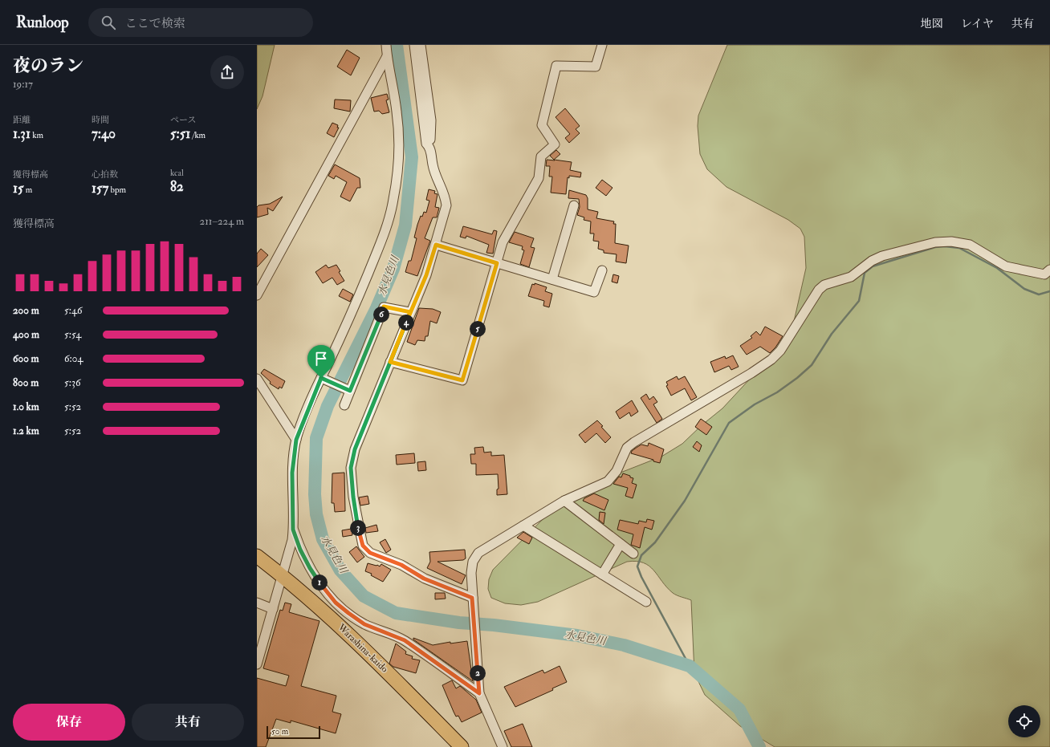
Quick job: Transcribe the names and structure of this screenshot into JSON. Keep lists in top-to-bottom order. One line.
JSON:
{"streets":{"highway":["Warashina-kaido"]},"water":["水見色川"],"scale_bar":"50 m","page":{"header":"Runloop","search":"ここで検索","nav":["地図","レイヤ","共有"],"heading":["夜のラン","19:17"],"stats":[["距離","1.31 km"],["時間","7:40"],["ペース","5:51 /km"],["獲得標高","15 m"],["心拍数","157 bpm"],["kcal","82"]],"chart":["獲得標高","211–224 m"],"list":[{"name":"200 m","note":"5:46"},{"name":"400 m","note":"5:54"},{"name":"600 m","note":"6:04"},{"name":"800 m","note":"5:36"},{"name":"1.0 km","note":"5:52"},{"name":"1.2 km","note":"5:52"}],"pins":["6","4","5","3","1","2"],"buttons":["保存","共有"],"scale":"50 m"}}
